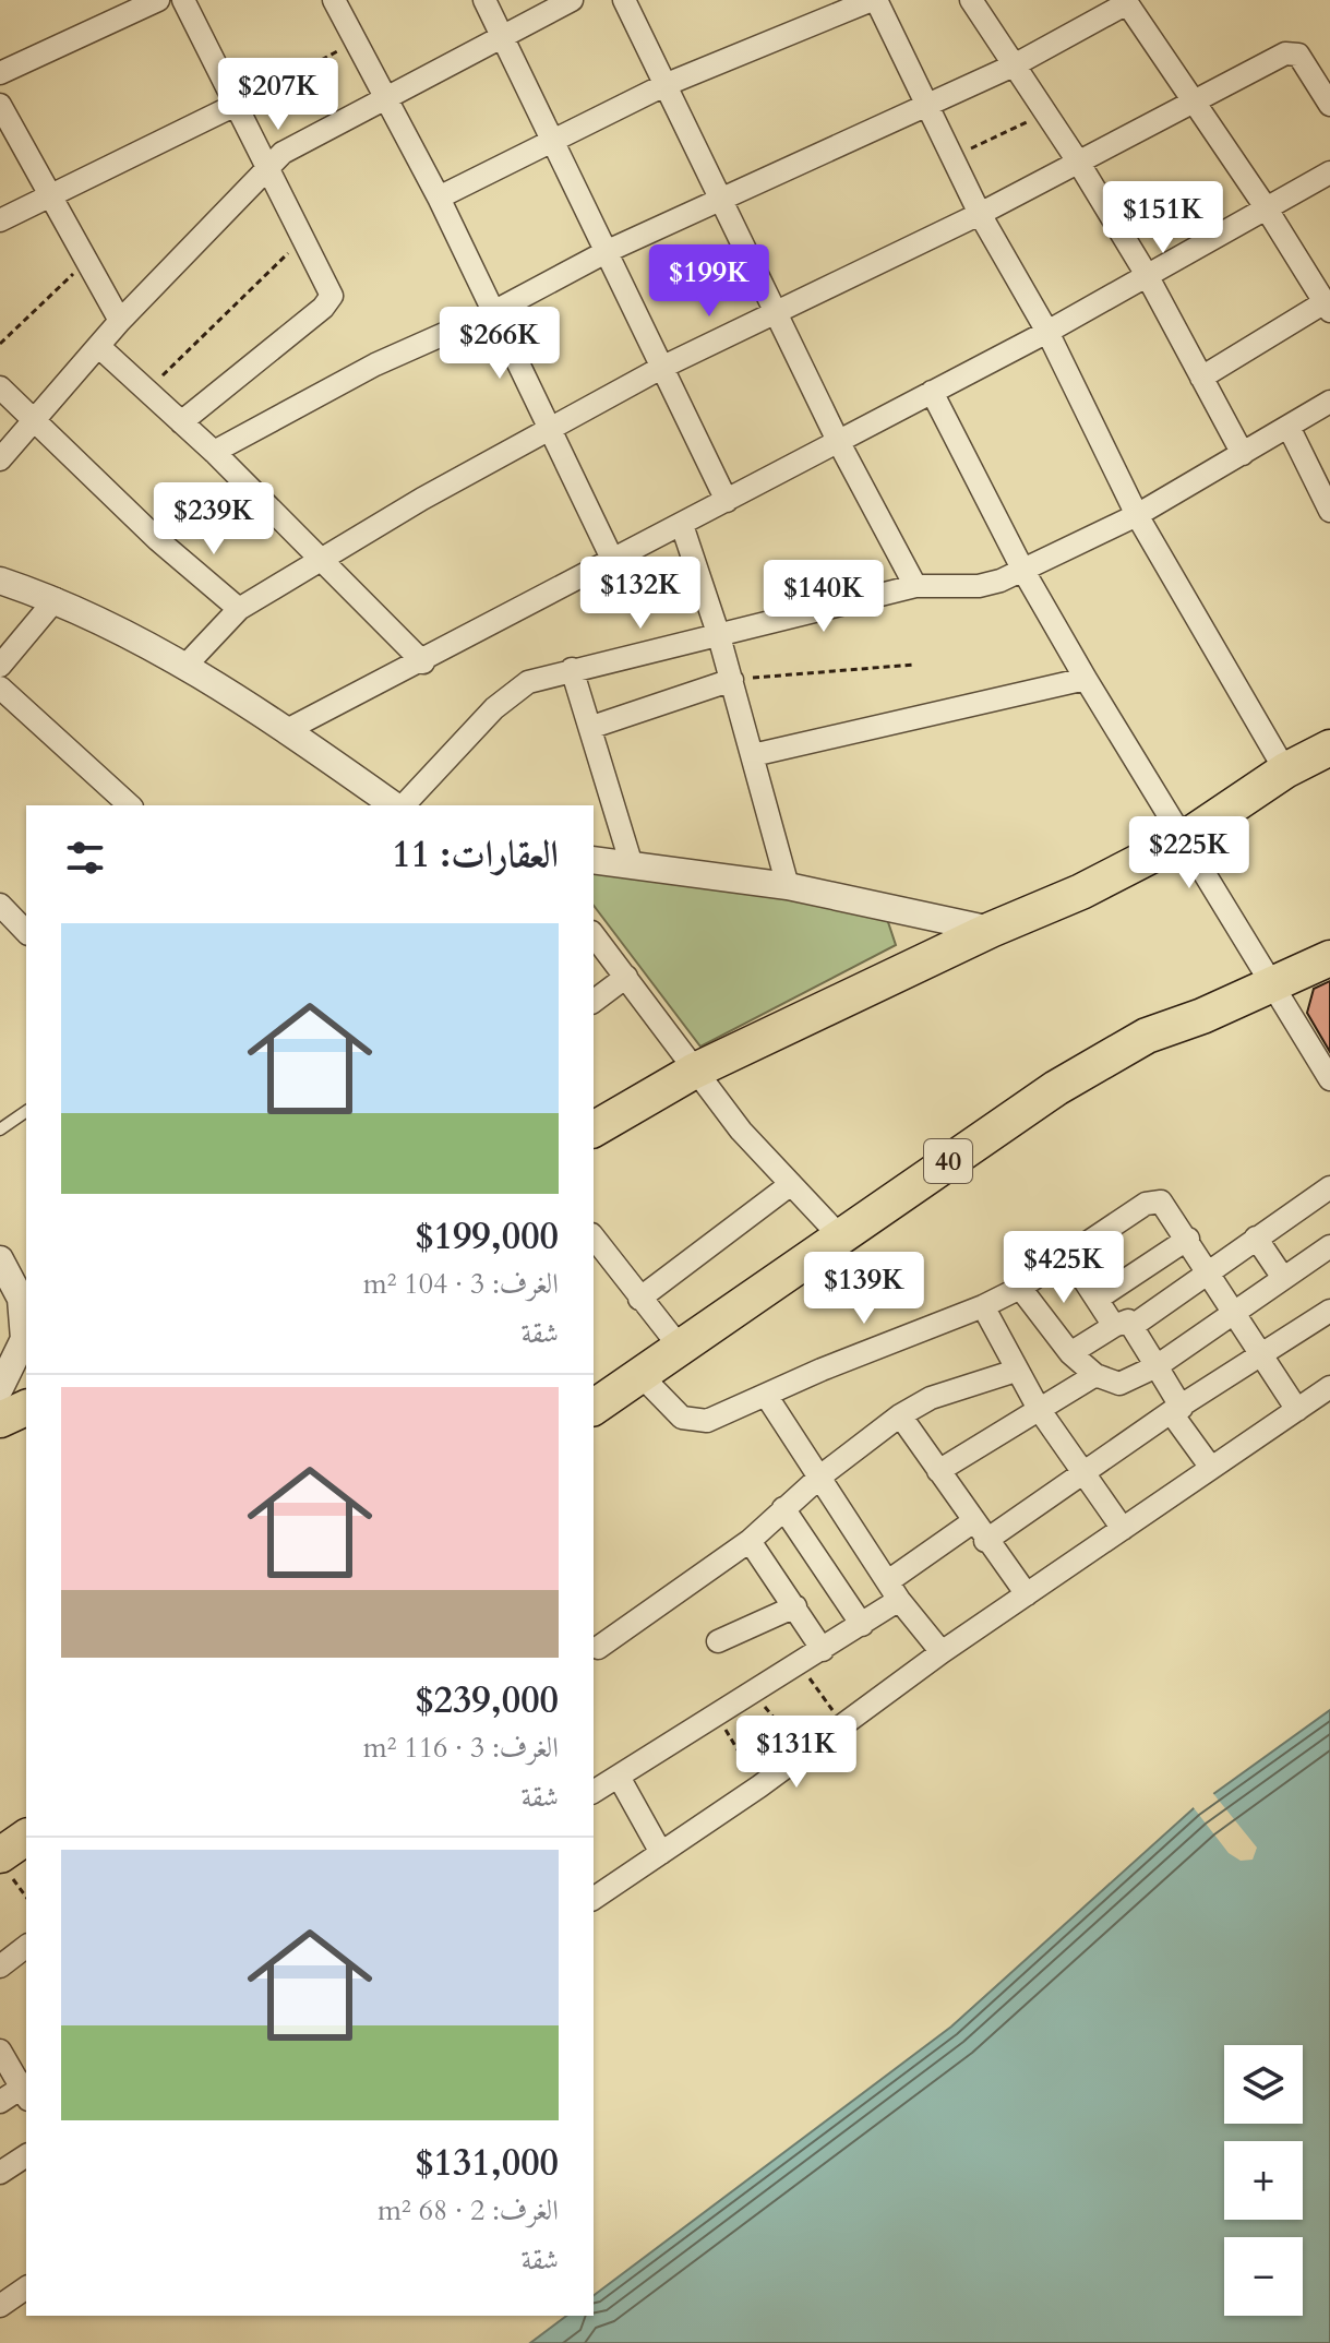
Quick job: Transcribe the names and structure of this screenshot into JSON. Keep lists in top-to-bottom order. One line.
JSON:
{"streets":{"highway":["40"]},"page":{"price":["$207K","$151K","$199K","$266K","$239K","$132K","$140K","$225K","$425K","$139K","$131K"],"heading":"العقارات: 11","list":[{"name":"$199,000","note":"الغرف: 3 · 104 m² · شقة"},{"name":"$239,000","note":"الغرف: 3 · 116 m² · شقة"},{"name":"$131,000","note":"الغرف: 2 · 68 m² · شقة"}],"map_buttons":["+","−"]}}
